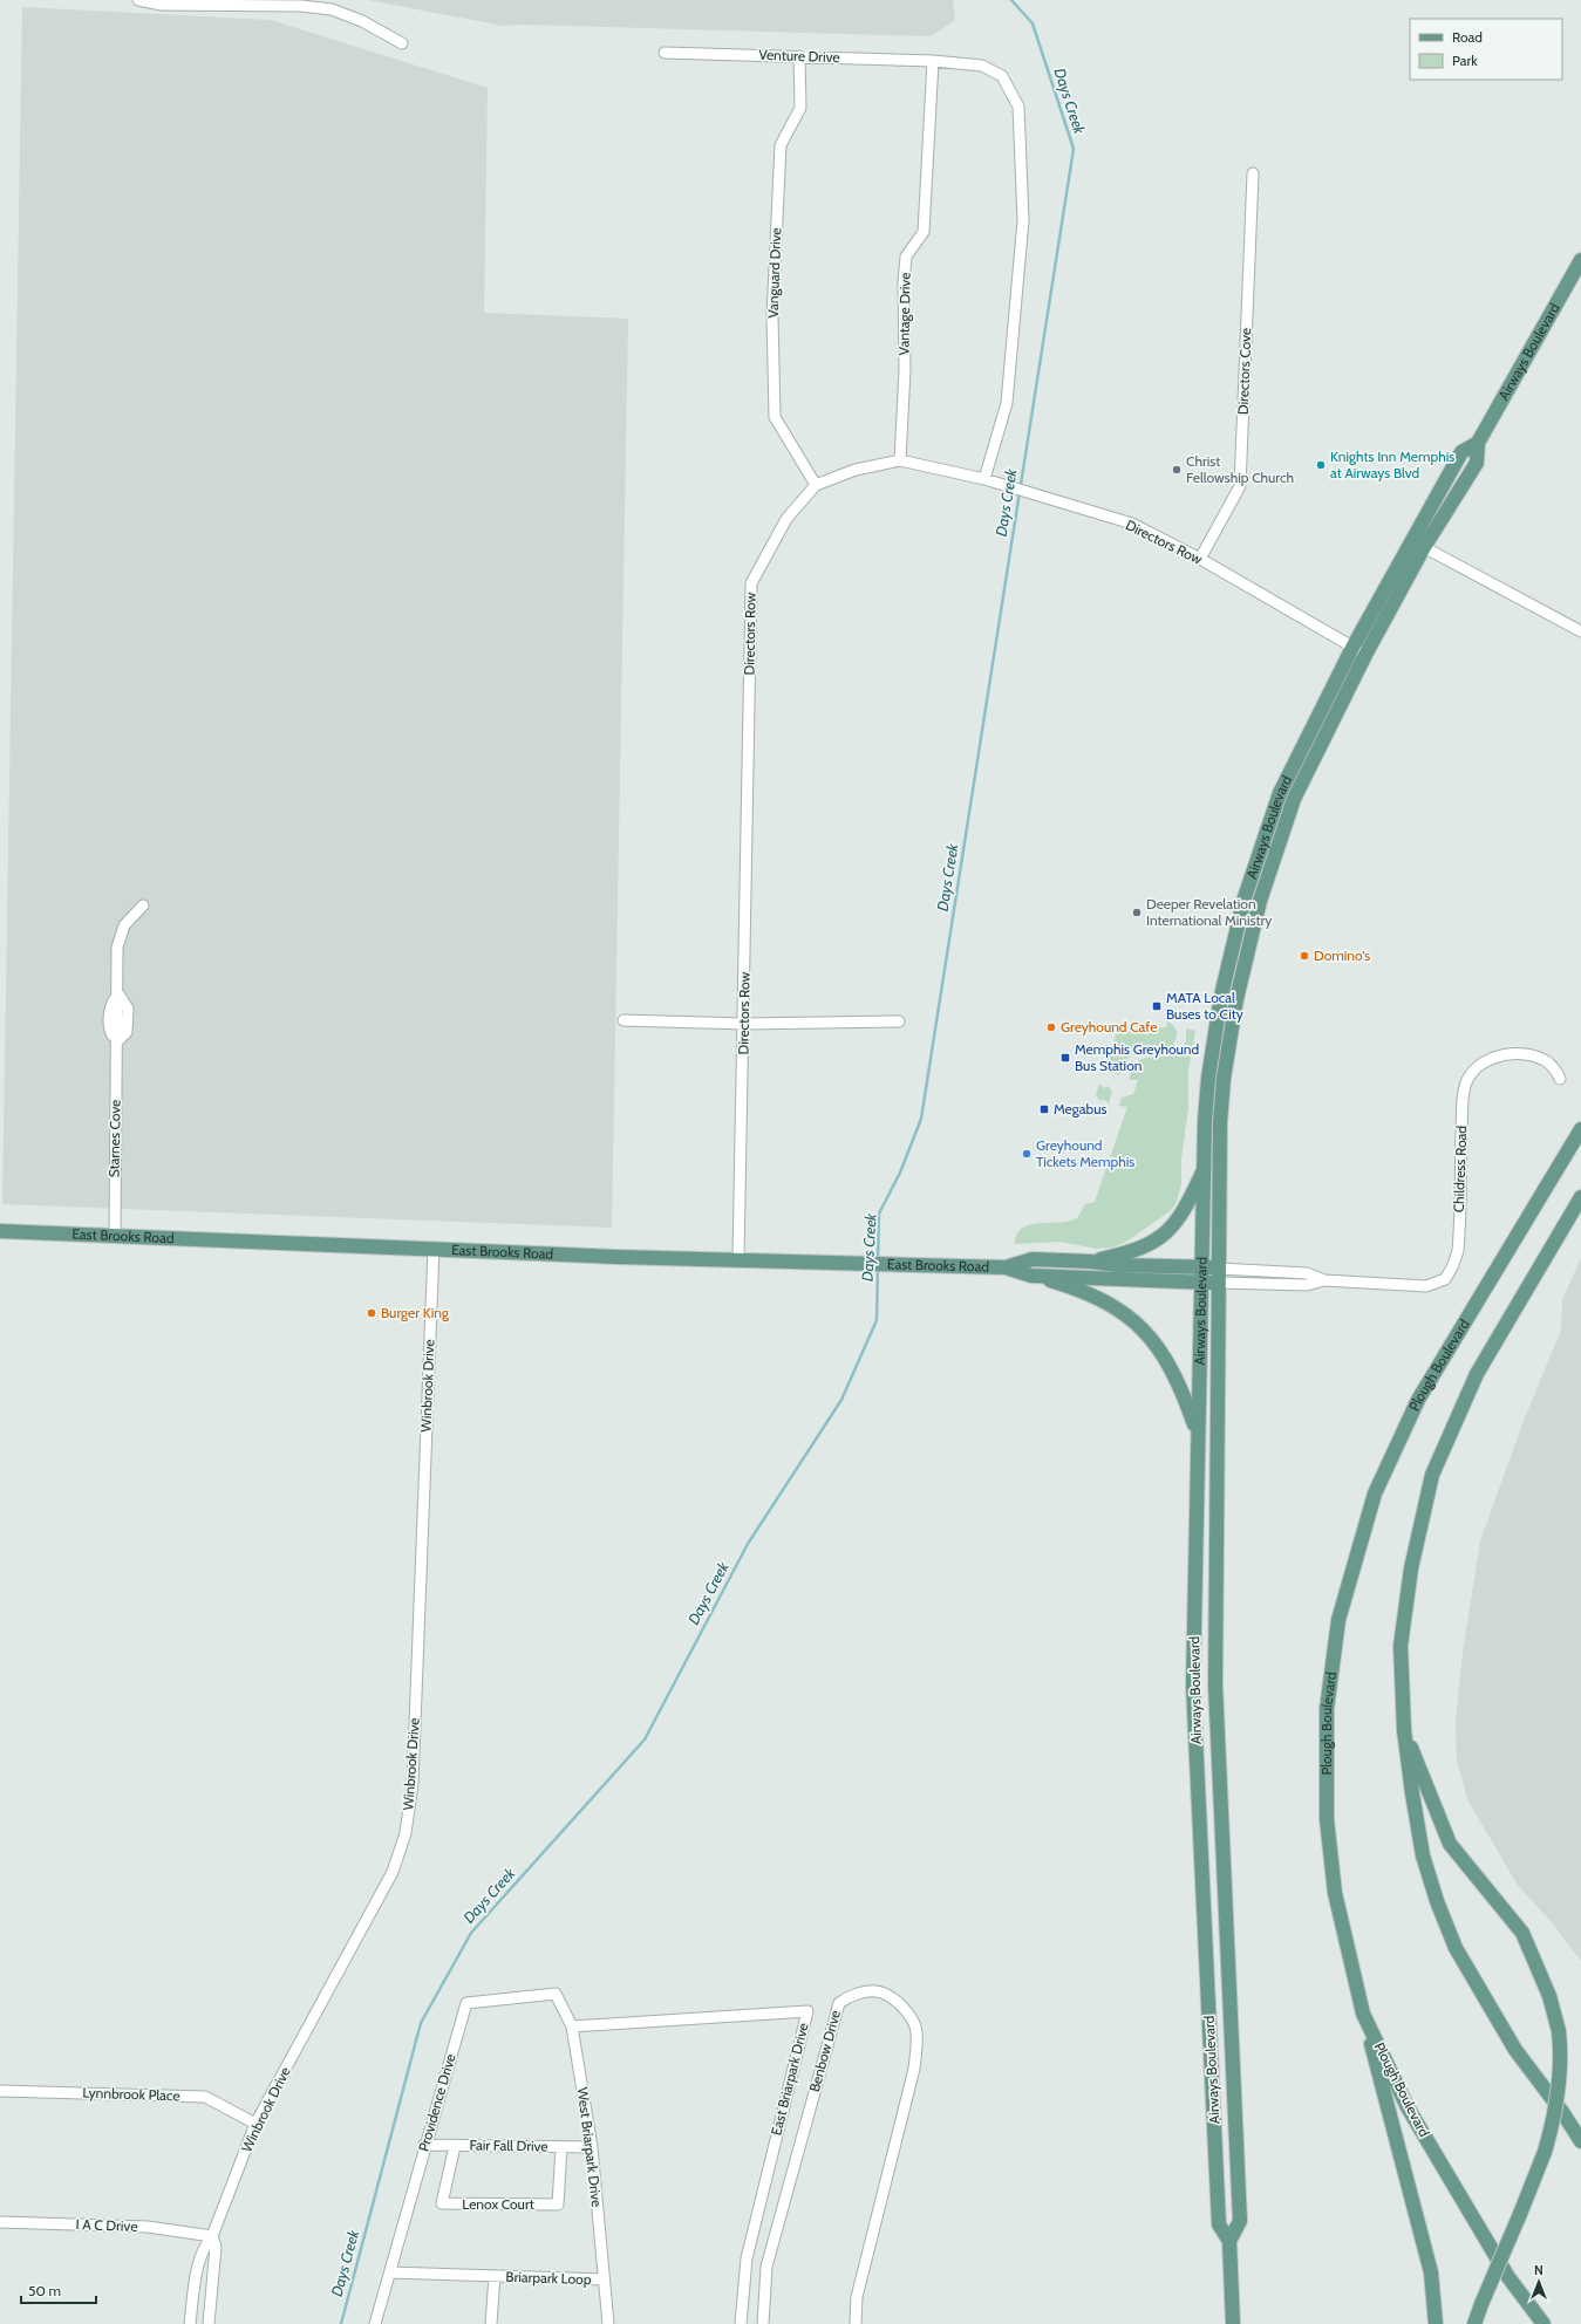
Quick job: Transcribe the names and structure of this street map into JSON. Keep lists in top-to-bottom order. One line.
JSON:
{"streets":{"main road":["Airways Boulevard","East Brooks Road","Plough Boulevard"],"street":["Venture Drive","Vanguard Drive","Vantage Drive","Directors Cove","Directors Row","Starnes Cove","Childress Road","Winbrook Drive","Benbow Drive","East Briarpark Drive","Lynnbrook Place","Providence Drive","Fair Fall Drive","West Briarpark Drive","Lenox Court","I A C Drive","Briarpark Loop"]},"crossings":[["Venture Drive","Vanguard Drive"],["Venture Drive","Vantage Drive"],["Venture Drive","Directors Row"],["Vanguard Drive","Directors Row"],["Vantage Drive","Directors Row"],["Airways Boulevard","Directors Row"],["Airways Boulevard","East Brooks Road"],["Directors Cove","Directors Row"],["Directors Row","East Brooks Road"],["Starnes Cove","East Brooks Road"],["Childress Road","East Brooks Road"],["East Brooks Road","Winbrook Drive"],["Winbrook Drive","Lynnbrook Place"],["Winbrook Drive","I A C Drive"],["East Briarpark Drive","Providence Drive"],["East Briarpark Drive","West Briarpark Drive"],["Providence Drive","Fair Fall Drive"],["Providence Drive","West Briarpark Drive"],["Providence Drive","Briarpark Loop"],["Fair Fall Drive","West Briarpark Drive"],["Fair Fall Drive","Lenox Court"],["West Briarpark Drive","Briarpark Loop"]],"water":["Days Creek"],"places":{"other":["Knights Inn Memphis at Airways Blvd","Christ Fellowship Church","Deeper Revelation International Ministry","Domino's","Greyhound Cafe","Greyhound Tickets Memphis","Burger King"],"transit":["MATA Local Buses to City","Memphis Greyhound Bus Station","Megabus"]},"legend":["Road","Park"],"scale_bar":"50 m","north":"top"}
